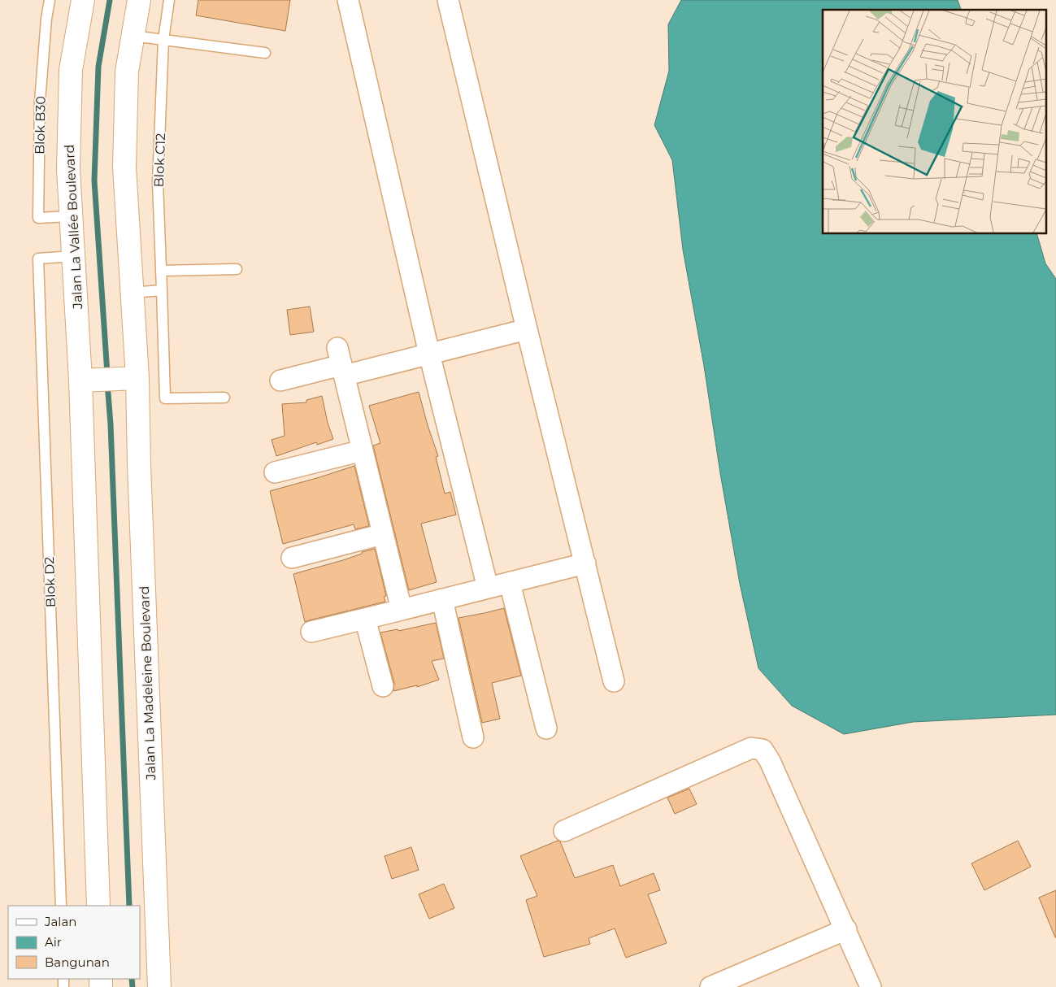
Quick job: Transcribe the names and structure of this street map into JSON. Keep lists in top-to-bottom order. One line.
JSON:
{"streets":{"street":["Jalan La Vallée Boulevard","Jalan La Madeleine Boulevard"],"lane":["Blok B30","Blok C12","Blok D2"]},"crossings":[["Blok B30","Jalan La Vallée Boulevard"],["Jalan La Vallée Boulevard","Blok D2"]],"legend":["Jalan","Air","Bangunan"]}
